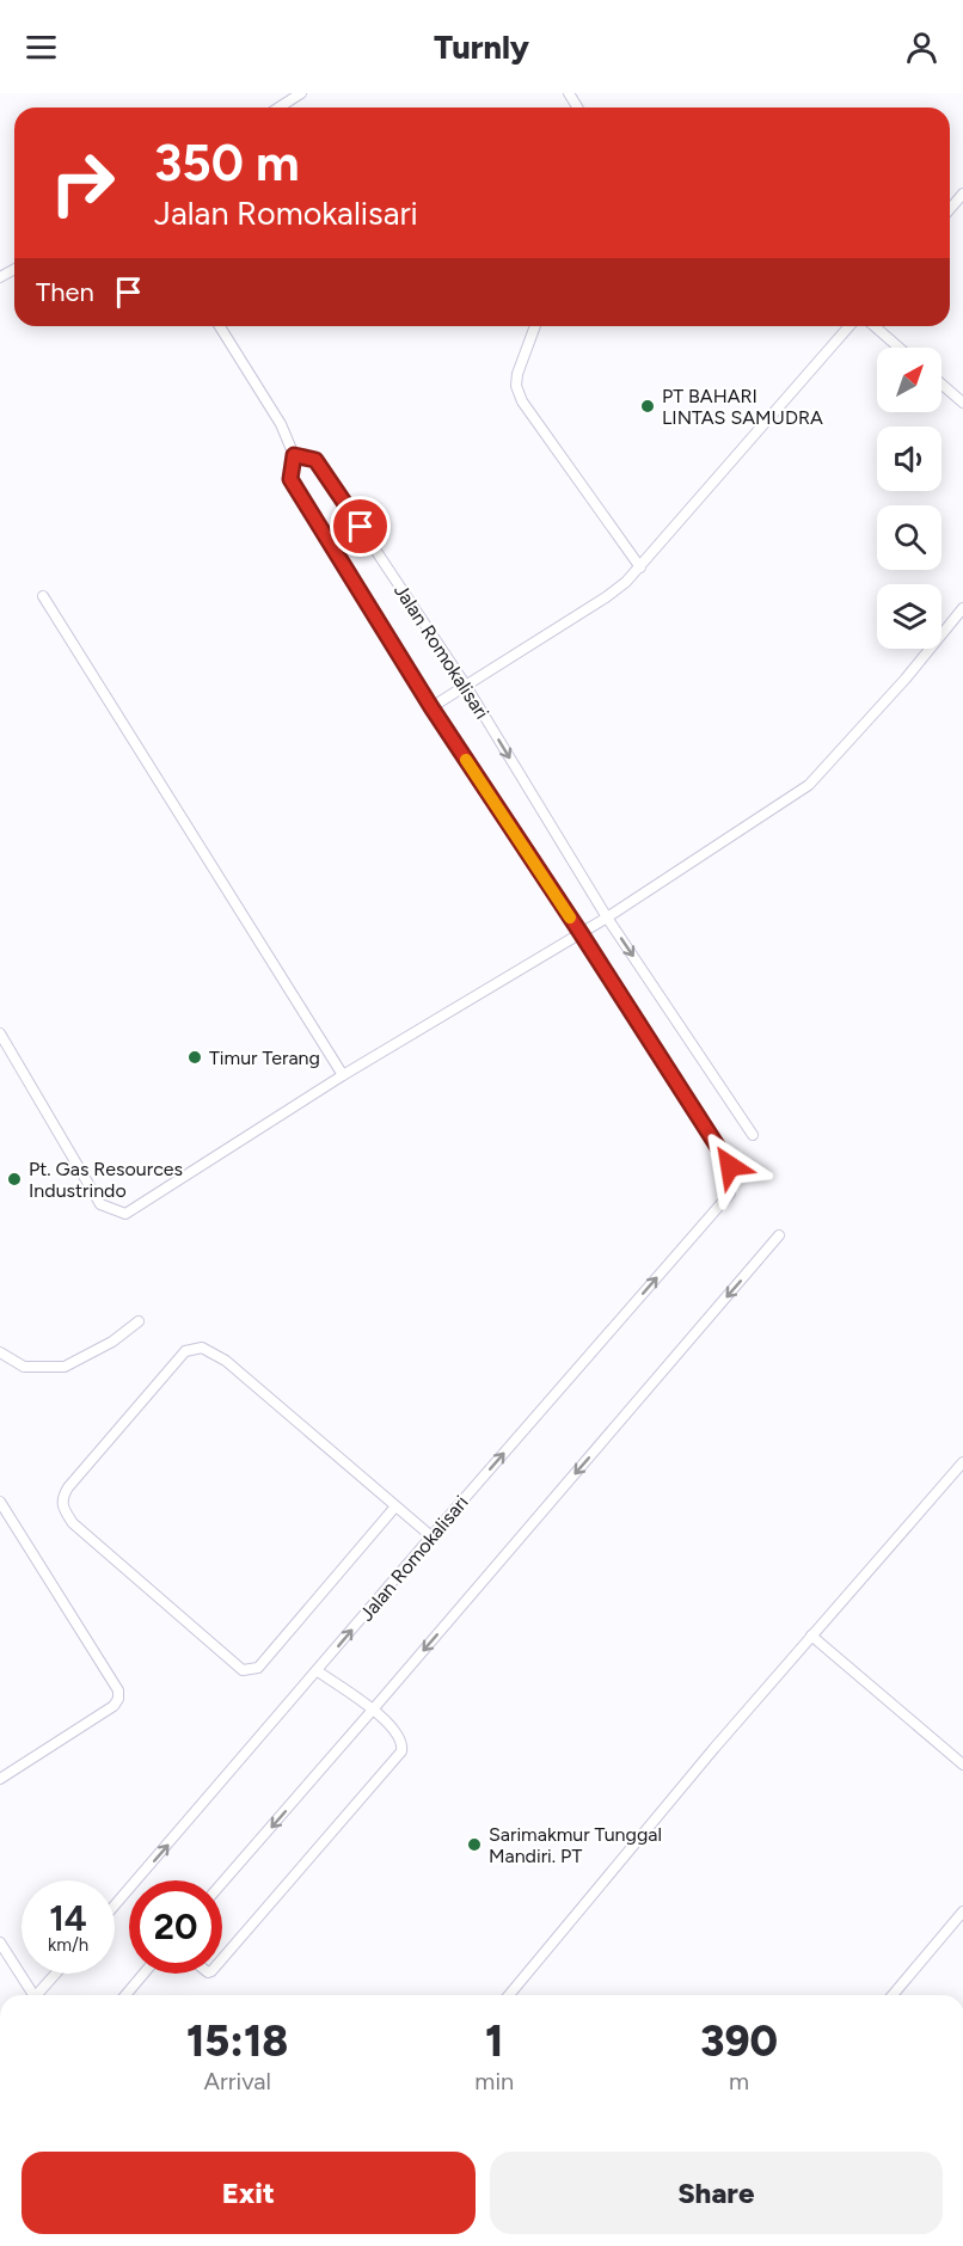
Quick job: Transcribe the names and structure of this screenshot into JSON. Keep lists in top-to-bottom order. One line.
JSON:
{"streets":{"lane":["Jalan Romokalisari"]},"places":["PT BAHARI LINTAS SAMUDRA","Timur Terang","Pt. Gas Resources Industrindo","Sarimakmur Tunggal Mandiri. PT"],"north":"top right","page":{"header":"Turnly","turn":["350 m","Jalan Romokalisari"],"then":"Then","speed":"14 km/h","limit":"20","eta":["15:18","Arrival","1","min","390","m"],"buttons":["Exit","Share"]}}
